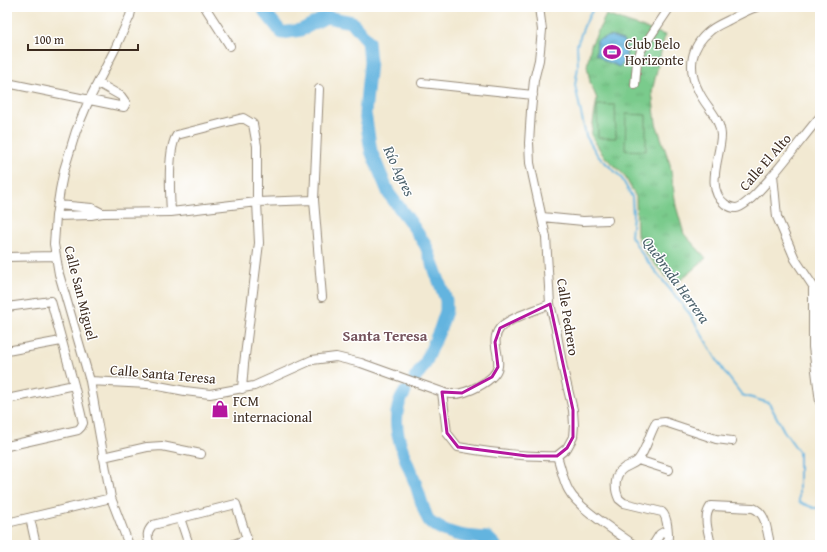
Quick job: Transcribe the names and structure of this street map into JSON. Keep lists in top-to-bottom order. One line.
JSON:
{"streets":{"street":["Calle El Alto","Calle San Miguel","Calle Pedrero","Calle Santa Teresa"]},"crossings":[["Calle San Miguel","Calle Santa Teresa"],["Calle Pedrero","Calle Santa Teresa"]],"districts":["Santa Teresa"],"water":["Río Agres","Quebrada Herrera"],"places":{"sports":["Club Belo Horizonte"],"shop":["FCM internacional"]},"scale_bar":"100 m"}
